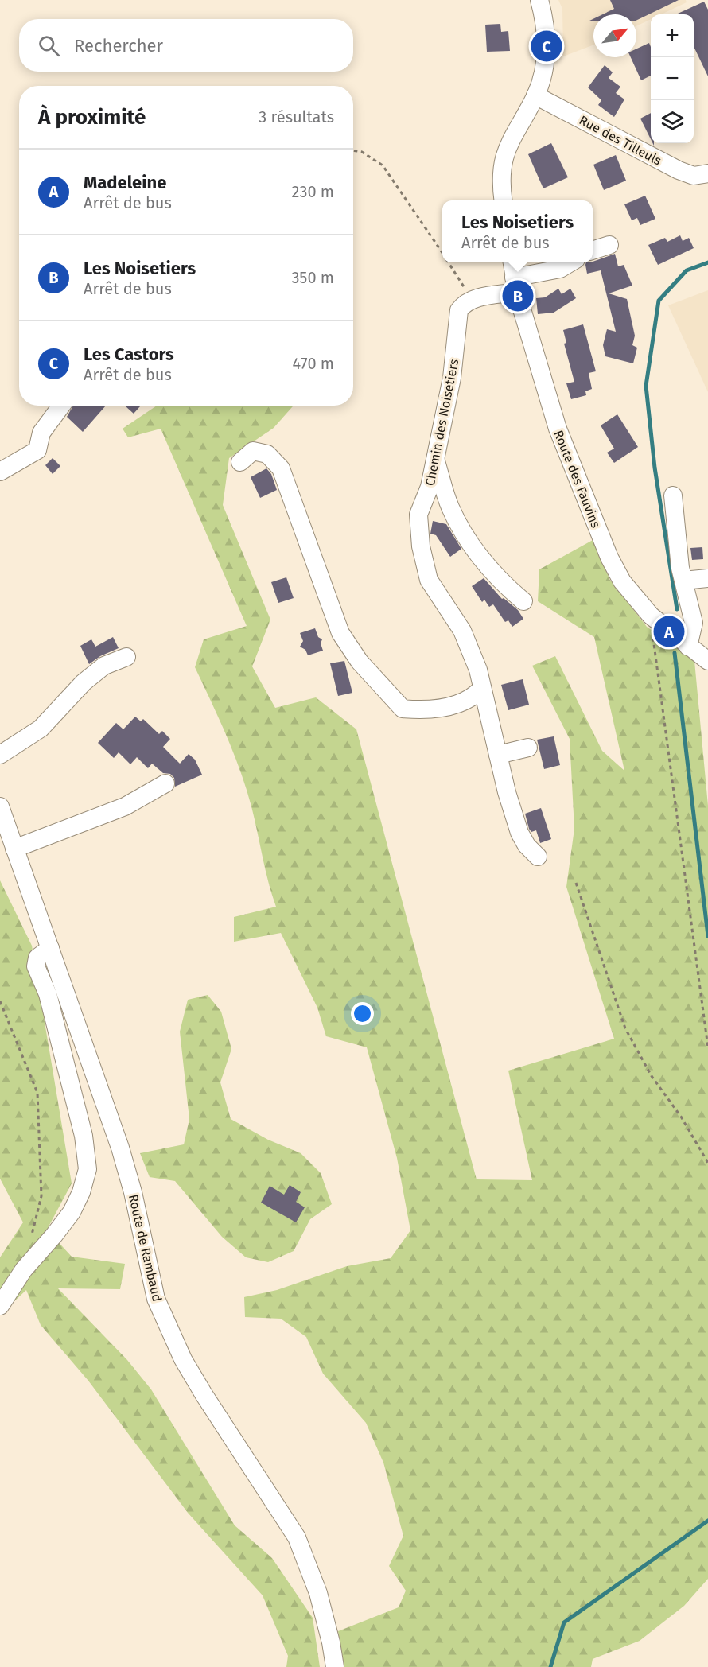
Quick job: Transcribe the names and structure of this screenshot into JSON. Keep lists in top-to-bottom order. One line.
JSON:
{"streets":{"street":["Rue des Tilleuls","Chemin des Noisetiers","Route des Fauvins","Route de Rambaud"]},"north":"top right","page":{"map_buttons":["+","−"],"search":"Rechercher","pins":["C","B","A"],"heading":["À proximité","3 résultats"],"list":[{"mark":"A","name":"Madeleine","note":"Arrêt de bus","value":"230 m"},{"mark":"B","name":"Les Noisetiers","note":"Arrêt de bus","value":"350 m"},{"mark":"C","name":"Les Castors","note":"Arrêt de bus","value":"470 m"}],"popup":["Les Noisetiers","Arrêt de bus"]}}
